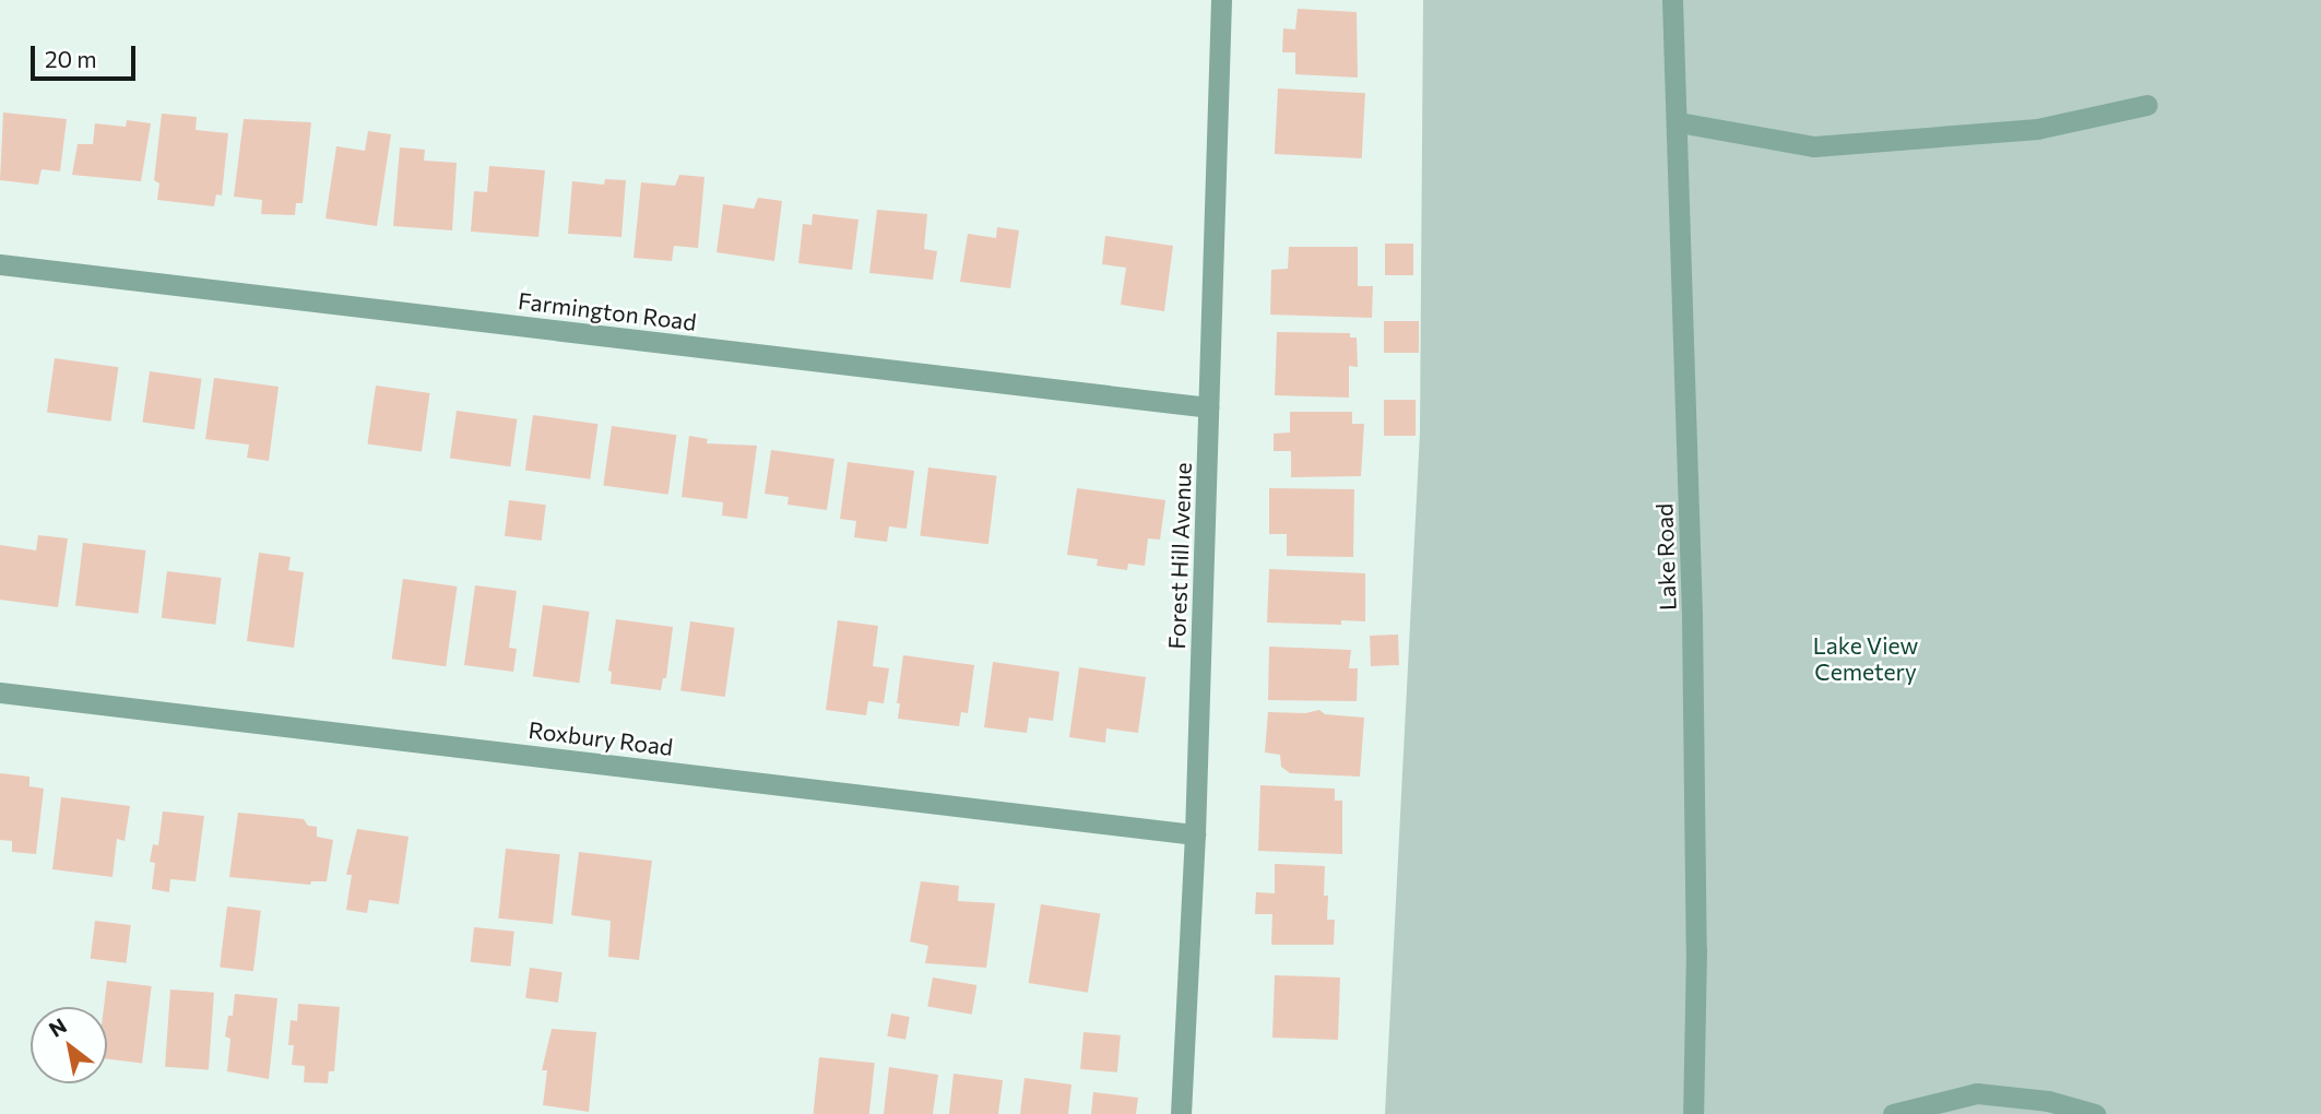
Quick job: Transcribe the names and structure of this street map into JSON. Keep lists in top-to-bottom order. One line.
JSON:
{"streets":{"street":["Farmington Road","Forest Hill Avenue","Lake Road","Roxbury Road"]},"crossings":[["Farmington Road","Forest Hill Avenue"],["Forest Hill Avenue","Roxbury Road"]],"parks":["Lake View Cemetery"],"scale_bar":"20 m","north":"top left"}
